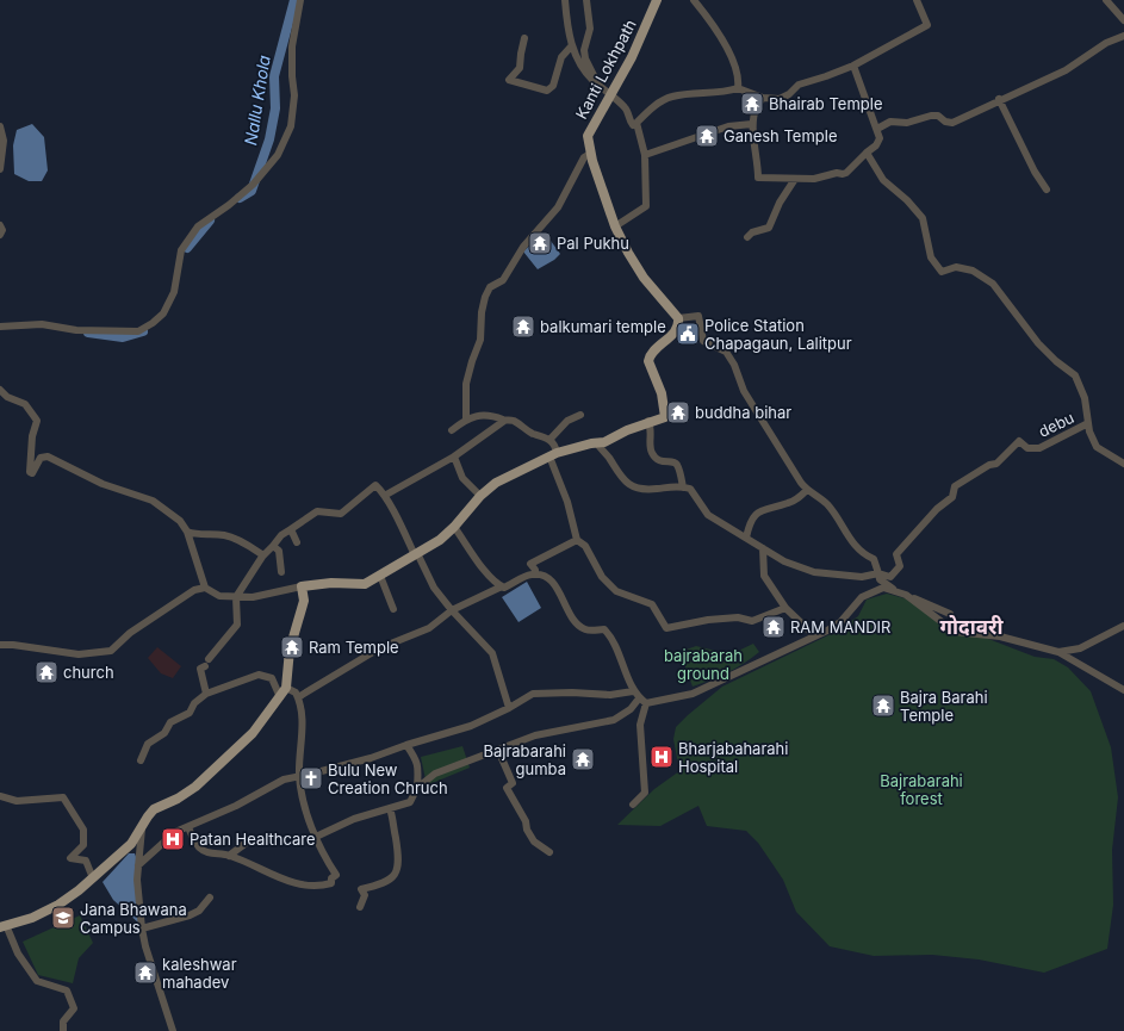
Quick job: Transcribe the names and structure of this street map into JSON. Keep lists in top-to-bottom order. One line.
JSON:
{"streets":{"main road":["Kanti Lokhpath"],"street":["debu"]},"districts":["गोदावरी"],"water":["Nallu Khola"],"parks":["bajrabarah ground","Bajrabarahi forest"],"places":{"temple":["Bhairab Temple","Ganesh Temple","Pal Pukhu","balkumari temple","buddha bihar","RAM MANDIR","Ram Temple","church","Bajra Barahi Temple","Bajrabarahi gumba","kaleshwar mahadev"],"public building":["Police Station Chapagaun, Lalitpur"],"hospital":["Bharjabaharahi Hospital","Patan Healthcare"],"church":["Bulu New Creation Chruch"],"school or university":["Jana Bhawana Campus"]}}
